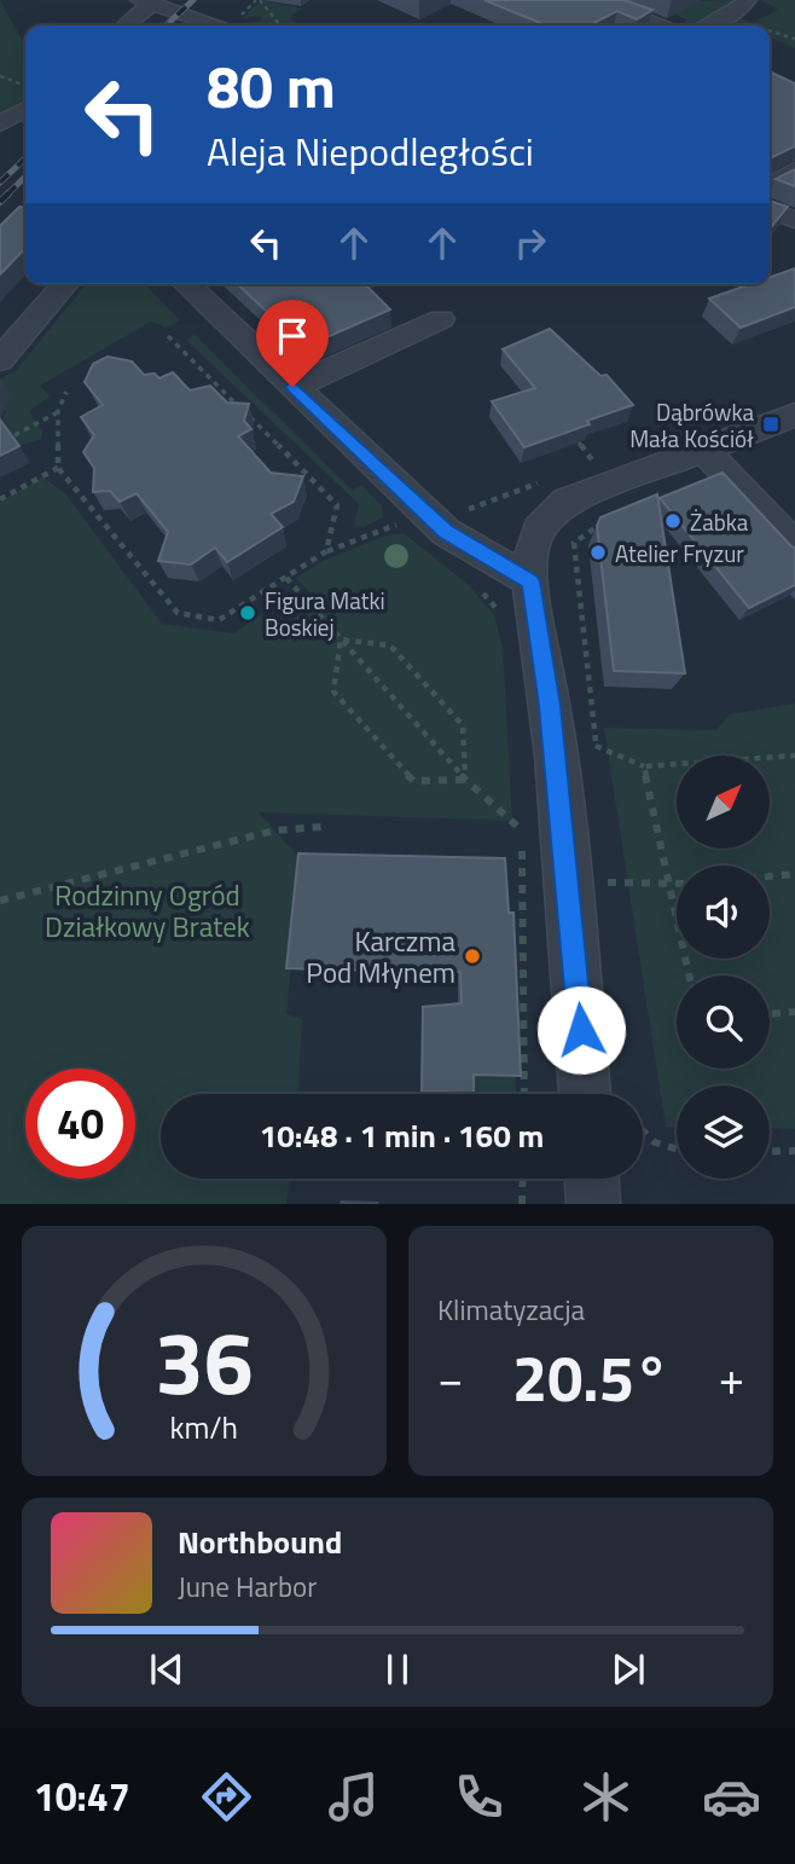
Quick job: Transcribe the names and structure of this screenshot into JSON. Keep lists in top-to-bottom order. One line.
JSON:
{"parks":["Rodzinny Ogród Działkowy Bratek"],"places":{"transit":["Dąbrówka Mała Kościół"],"other":["Żabka","Atelier Fryzur","Figura Matki Boskiej","Karczma Pod Młynem"]},"north":"top right","page":{"turn":["80 m","Aleja Niepodległości"],"limit":"40","trip":"10:48 · 1 min · 160 m","tile":"Klimatyzacja","heat":["−","20.5°","+"],"song":["Northbound","June Harbor"],"tabs":"10:47","gauge":["36","km/h"]}}
